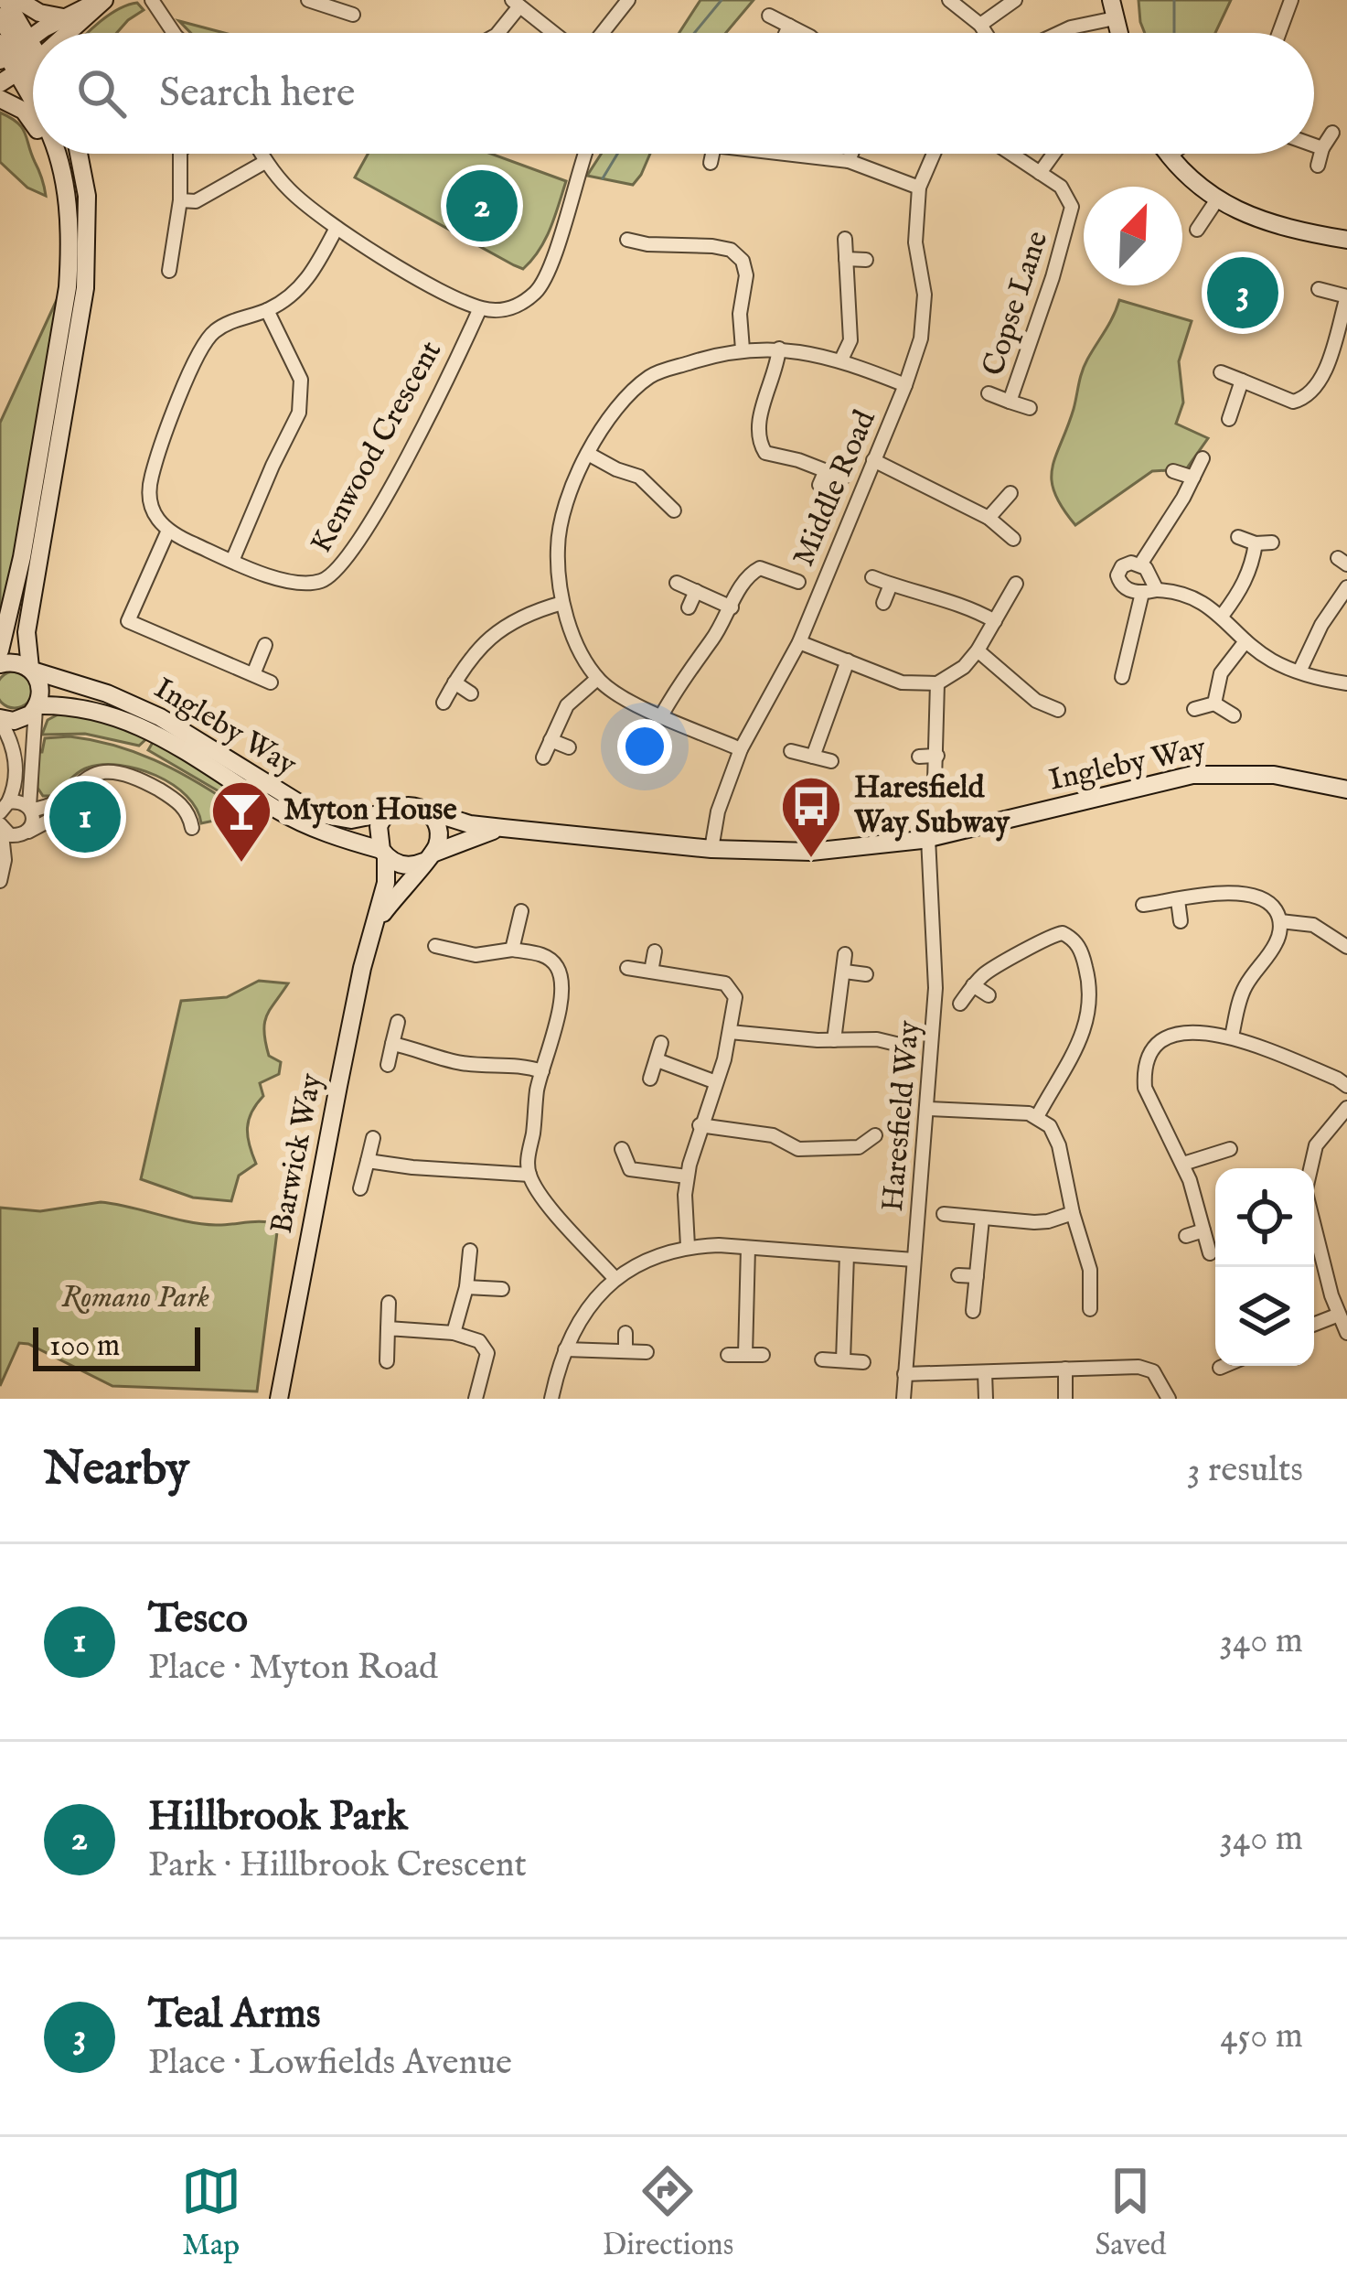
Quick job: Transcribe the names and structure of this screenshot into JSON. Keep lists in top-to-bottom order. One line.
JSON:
{"streets":{"street":["Copse Lane","Kenwood Crescent","Middle Road","Ingleby Way","Haresfield Way","Barwick Way"]},"crossings":[["Middle Road","Ingleby Way"],["Ingleby Way","Haresfield Way"],["Ingleby Way","Barwick Way"]],"parks":["Romano Park"],"places":{"bus stop":["Haresfield Way Subway"],"bar":["Myton House"]},"scale_bar":"100 m","north":"top right","page":{"search":"Search here","pins":["2","3","1"],"scale":"100 m","heading":["Nearby","3 results"],"list":[{"mark":"1","name":"Tesco","note":"Place · Myton Road","value":"340 m"},{"mark":"2","name":"Hillbrook Park","note":"Park · Hillbrook Crescent","value":"340 m"},{"mark":"3","name":"Teal Arms","note":"Place · Lowfields Avenue","value":"450 m"}],"nav":["Map","Directions","Saved"]}}
